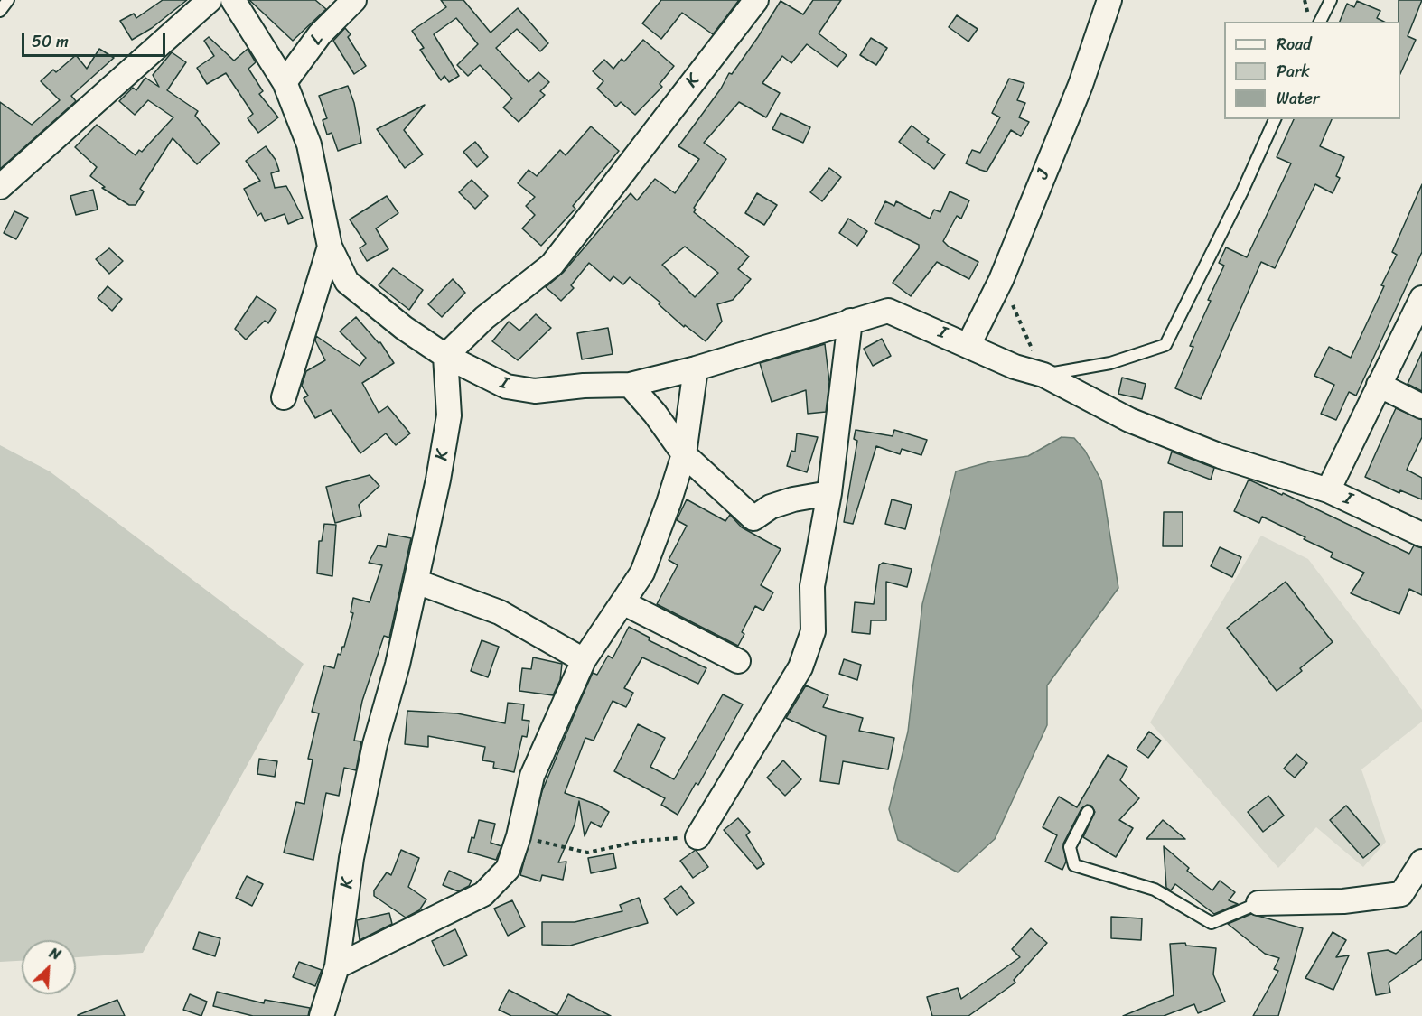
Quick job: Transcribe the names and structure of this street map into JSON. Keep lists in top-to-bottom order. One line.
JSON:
{"streets":{"street":["L","K","J","I"]},"crossings":[["K","I"],["J","I"]],"legend":["Road","Park","Water"],"scale_bar":"50 m","north":"top right"}
